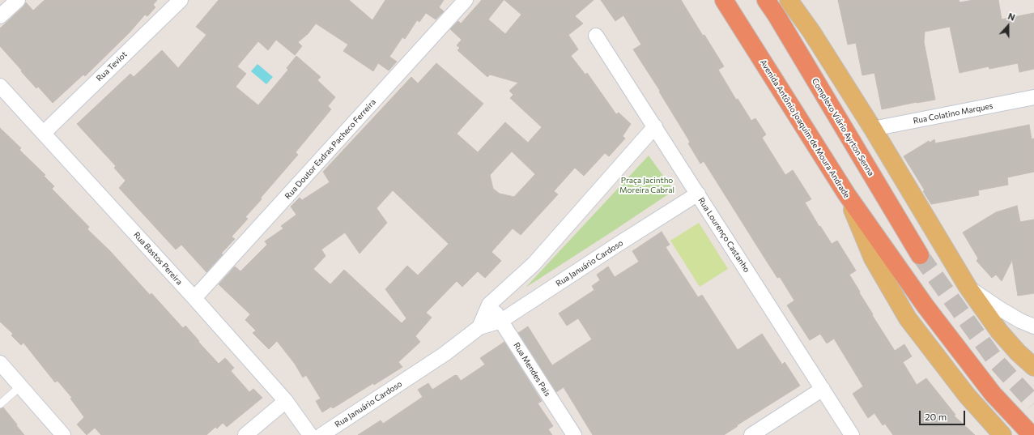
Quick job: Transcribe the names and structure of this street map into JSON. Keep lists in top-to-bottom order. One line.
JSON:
{"streets":{"highway":["Complexo Viário Ayrton Senna","Avenida Antônio Joaquim de Moura Andrade"],"street":["Rua Teviot","Rua Colatino Marques","Rua Doutor Esdras Pacheco Ferreira","Rua Lourenço Castanho","Rua Bastos Pereira","Rua Januário Cardoso","Rua Mendes Pais"]},"crossings":[["Rua Teviot","Rua Bastos Pereira"],["Rua Doutor Esdras Pacheco Ferreira","Rua Bastos Pereira"],["Rua Lourenço Castanho","Rua Januário Cardoso"],["Rua Januário Cardoso","Rua Mendes Pais"]],"parks":["Praça Jacintho Moreira Cabral"],"scale_bar":"20 m","north":"top"}
